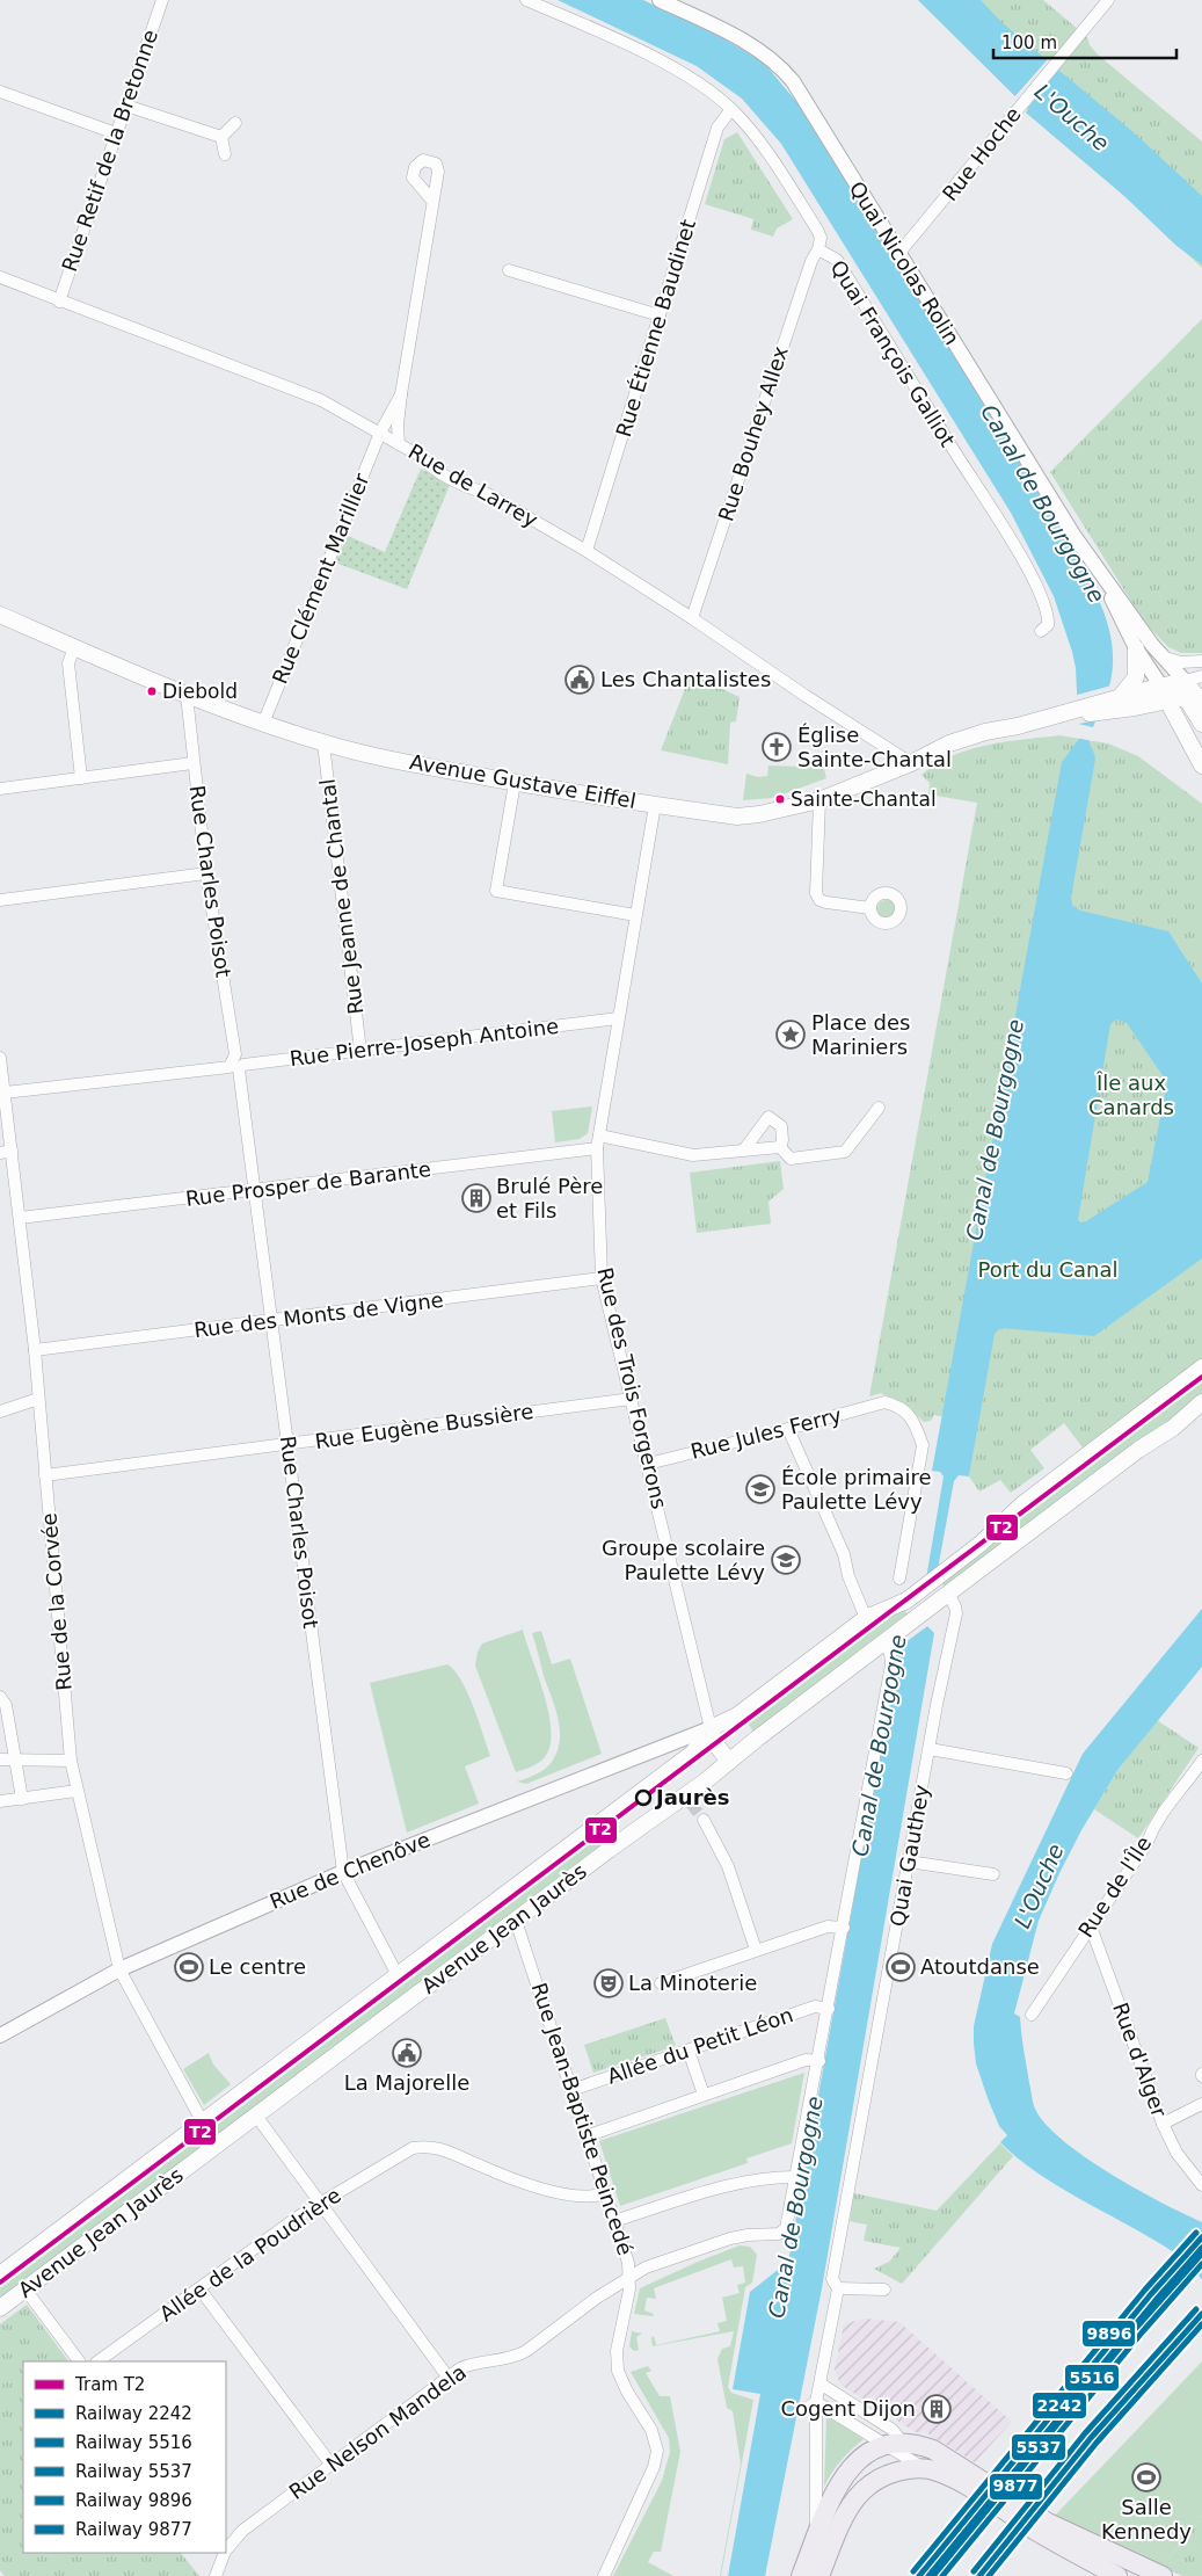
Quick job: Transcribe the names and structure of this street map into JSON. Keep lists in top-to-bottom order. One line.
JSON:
{"streets":{"main road":["Quai Nicolas Rolin","Avenue Gustave Eiffel","Avenue Jean Jaurès"],"street":["Rue Retif de la Bretonne","Rue Hoche","Rue Étienne Baudinet","Quai François Galliot","Rue Bouhey Allex","Rue de Larrey","Rue Clément Marillier","Rue Charles Poisot","Rue Jeanne de Chantal","Rue Pierre-Joseph Antoine","Rue Prosper de Barante","Rue des Monts de Vigne","Rue des Trois Forgerons","Rue Eugène Bussière","Rue Jules Ferry","Rue de la Corvée","Quai Gauthey","Rue de Chenôve","Rue de l'Île","Allée du Petit Léon","Rue d'Alger","Rue Jean-Baptiste Peincedé","Allée de la Poudrière","Rue Nelson Mandela"]},"crossings":[["Rue Retif de la Bretonne","Rue de Larrey"],["Rue Hoche","Quai Nicolas Rolin"],["Quai Nicolas Rolin","Avenue Gustave Eiffel"],["Rue Étienne Baudinet","Quai François Galliot"],["Rue Étienne Baudinet","Rue de Larrey"],["Quai François Galliot","Rue Bouhey Allex"],["Rue Bouhey Allex","Rue de Larrey"],["Rue de Larrey","Rue Clément Marillier"],["Rue de Larrey","Avenue Gustave Eiffel"],["Rue Clément Marillier","Avenue Gustave Eiffel"],["Avenue Gustave Eiffel","Rue Charles Poisot"],["Avenue Gustave Eiffel","Rue Jeanne de Chantal"],["Avenue Gustave Eiffel","Rue des Trois Forgerons"],["Rue Charles Poisot","Rue Pierre-Joseph Antoine"],["Rue Charles Poisot","Rue Prosper de Barante"],["Rue Charles Poisot","Rue des Monts de Vigne"],["Rue Charles Poisot","Rue Eugène Bussière"],["Rue Charles Poisot","Rue de la Corvée"],["Rue Charles Poisot","Rue de Chenôve"],["Rue Charles Poisot","Avenue Jean Jaurès"],["Rue Jeanne de Chantal","Rue Pierre-Joseph Antoine"],["Rue Pierre-Joseph Antoine","Rue des Trois Forgerons"],["Rue Prosper de Barante","Rue des Trois Forgerons"],["Rue Prosper de Barante","Rue de la Corvée"],["Rue des Monts de Vigne","Rue des Trois Forgerons"],["Rue des Monts de Vigne","Rue de la Corvée"],["Rue des Trois Forgerons","Rue Eugène Bussière"],["Rue des Trois Forgerons","Rue Jules Ferry"],["Rue des Trois Forgerons","Rue de Chenôve"],["Rue des Trois Forgerons","Avenue Jean Jaurès"],["Rue Eugène Bussière","Rue de la Corvée"],["Rue de la Corvée","Rue de Chenôve"],["Rue de la Corvée","Avenue Jean Jaurès"],["Quai Gauthey","Avenue Jean Jaurès"],["Rue de Chenôve","Avenue Jean Jaurès"],["Rue de l'Île","Rue d'Alger"],["Avenue Jean Jaurès","Rue Jean-Baptiste Peincedé"],["Allée du Petit Léon","Rue Jean-Baptiste Peincedé"],["Rue Jean-Baptiste Peincedé","Allée de la Poudrière"],["Rue Jean-Baptiste Peincedé","Rue Nelson Mandela"]],"water":["L'Ouche","Canal de Bourgogne"],"parks":["Île aux Canards","Port du Canal"],"places":{"public building":["Les Chantalistes","La Majorelle"],"other":["Diebold","Sainte-Chantal","Jaurès"],"church":["Église Sainte-Chantal"],"place":["Place des Mariniers"],"building":["Brulé Père et Fils","Cogent Dijon"],"school or university":["École primaire Paulette Lévy","Groupe scolaire Paulette Lévy"],"sports":["Le centre","Atoutdanse","Salle Kennedy"],"theatre":["La Minoterie"]},"lines":["tram line T2","rail line 9896","rail line 2242","rail line 5516","rail line 5537","rail line 9877"],"legend":["Tram T2","Railway 2242","Railway 5516","Railway 5537","Railway 9896","Railway 9877"],"scale_bar":"100 m"}
